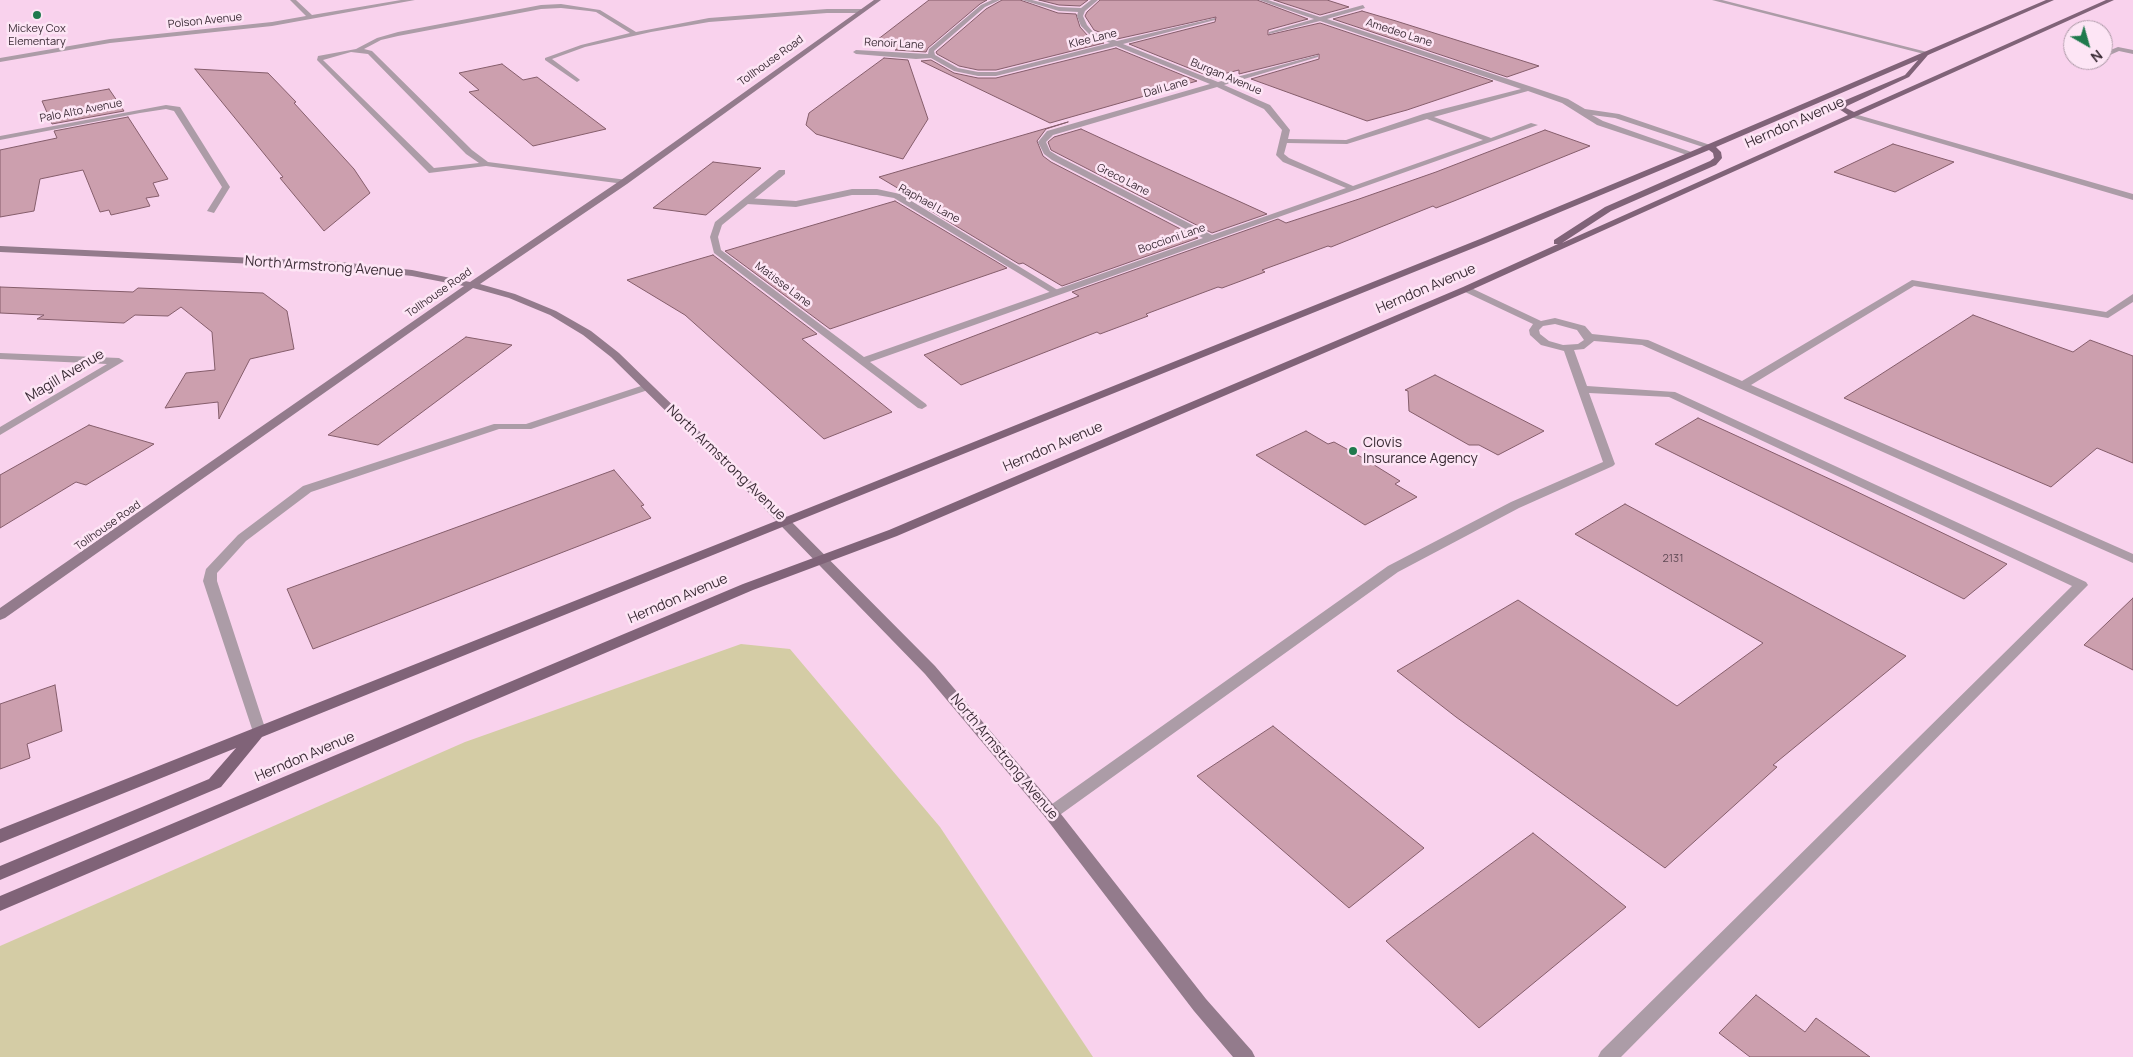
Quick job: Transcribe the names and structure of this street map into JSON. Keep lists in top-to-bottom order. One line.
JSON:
{"streets":{"main road":["Herndon Avenue"],"street":["Polson Avenue","Amedeo Lane","Klee Lane","Renoir Lane","Tollhouse Road","Burgan Avenue","Dali Lane","Palo Alto Avenue","Greco Lane","Raphael Lane","Boccioni Lane","North Armstrong Avenue","Matisse Lane","Magill Avenue"]},"crossings":[["Amedeo Lane","Herndon Avenue"],["Klee Lane","Renoir Lane"],["Klee Lane","Burgan Avenue"],["Tollhouse Road","North Armstrong Avenue"],["Burgan Avenue","Dali Lane"],["Burgan Avenue","Boccioni Lane"],["Dali Lane","Greco Lane"],["Herndon Avenue","North Armstrong Avenue"],["Greco Lane","Boccioni Lane"],["Raphael Lane","Boccioni Lane"],["Raphael Lane","Matisse Lane"],["Boccioni Lane","Matisse Lane"]],"places":["Mickey Cox Elementary","Clovis Insurance Agency"],"house_numbers":["2131"],"north":"bottom right"}
